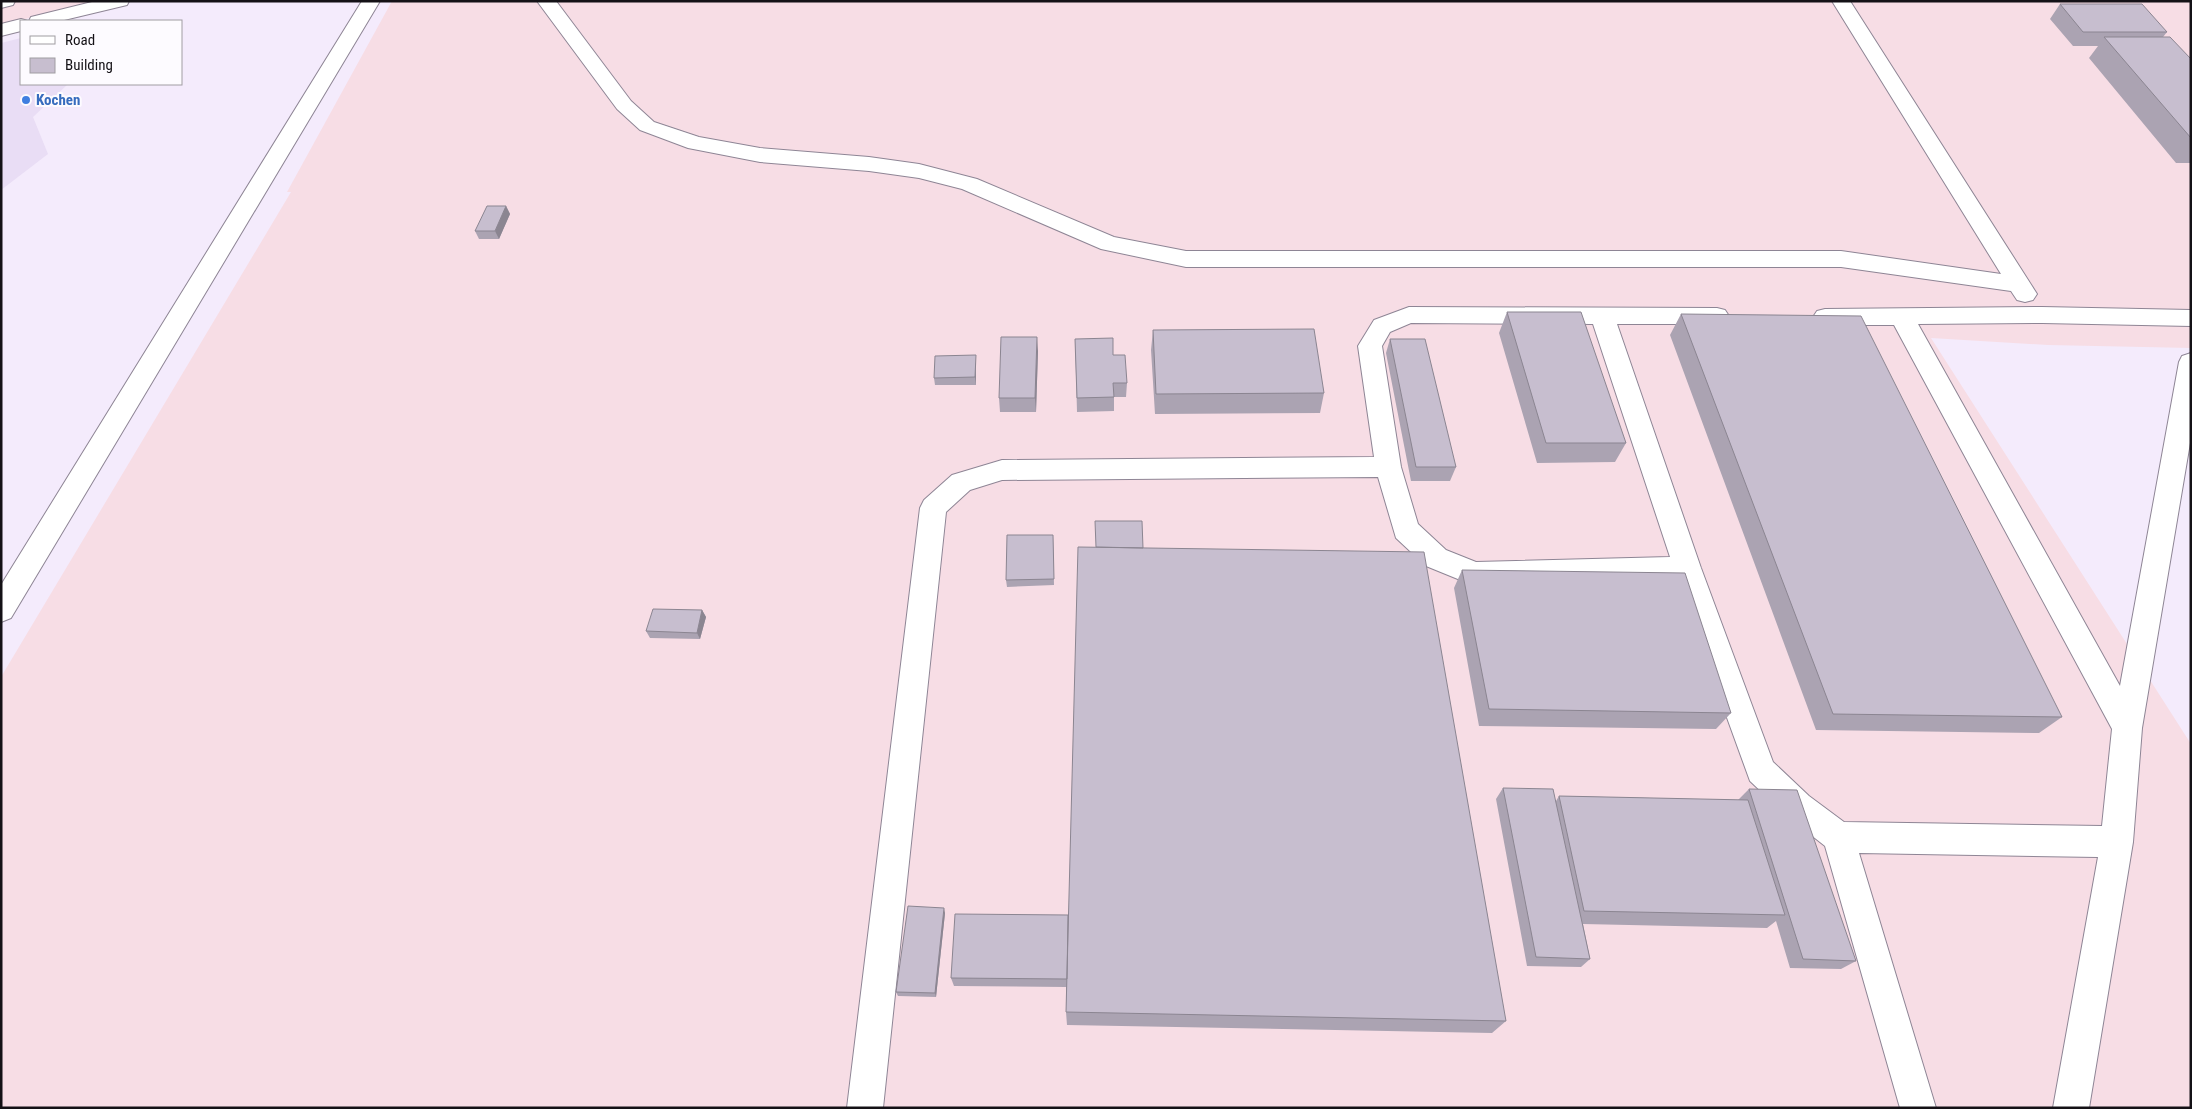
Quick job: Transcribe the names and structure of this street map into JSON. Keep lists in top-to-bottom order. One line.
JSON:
{"places":["Kochen"],"legend":["Road","Building"]}
